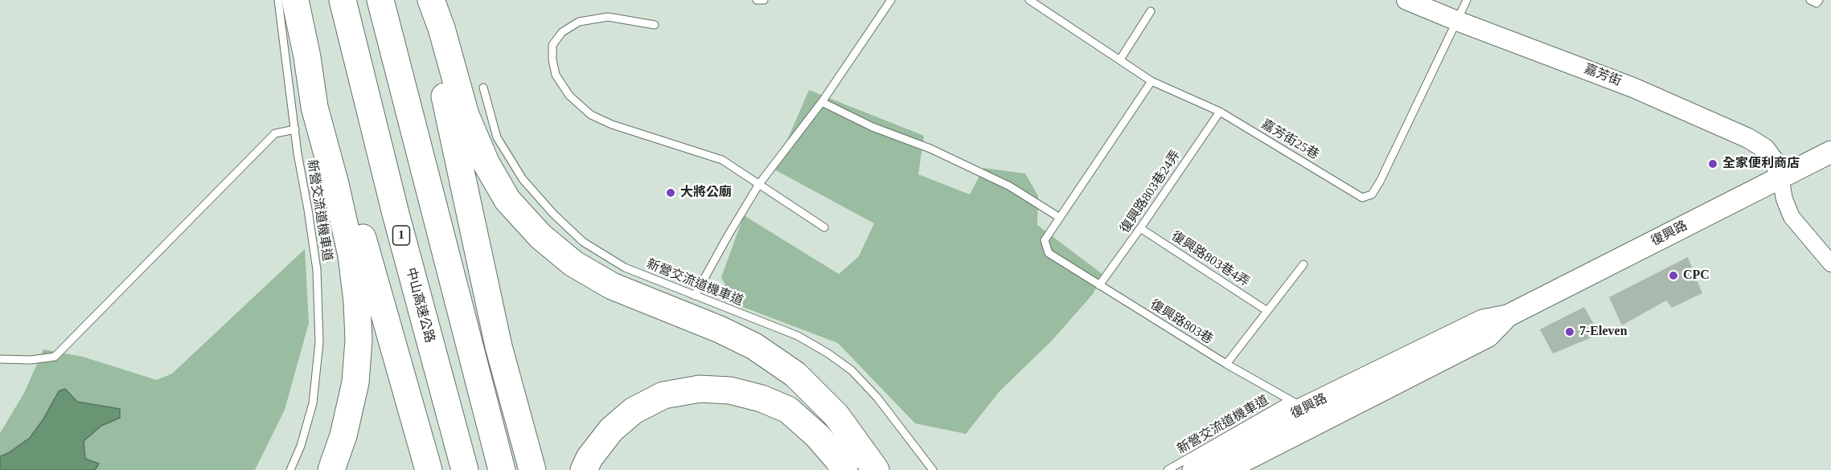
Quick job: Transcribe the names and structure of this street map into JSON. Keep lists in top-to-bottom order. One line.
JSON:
{"streets":{"highway":["1","中山高速公路"],"main road":["復興路"],"street":["嘉芳街"],"lane":["嘉芳街25巷","復興路803巷24弄","新營交流道機車道","復興路803巷4弄","復興路803巷"]},"crossings":[["嘉芳街","嘉芳街25巷"],["嘉芳街","復興路"],["嘉芳街25巷","復興路803巷24弄"],["復興路803巷24弄","復興路803巷4弄"],["復興路803巷24弄","復興路803巷"],["新營交流道機車道","復興路"],["新營交流道機車道","復興路803巷"],["復興路","復興路803巷"]],"places":["全家便利商店","大將公廟","CPC","7-Eleven"]}
